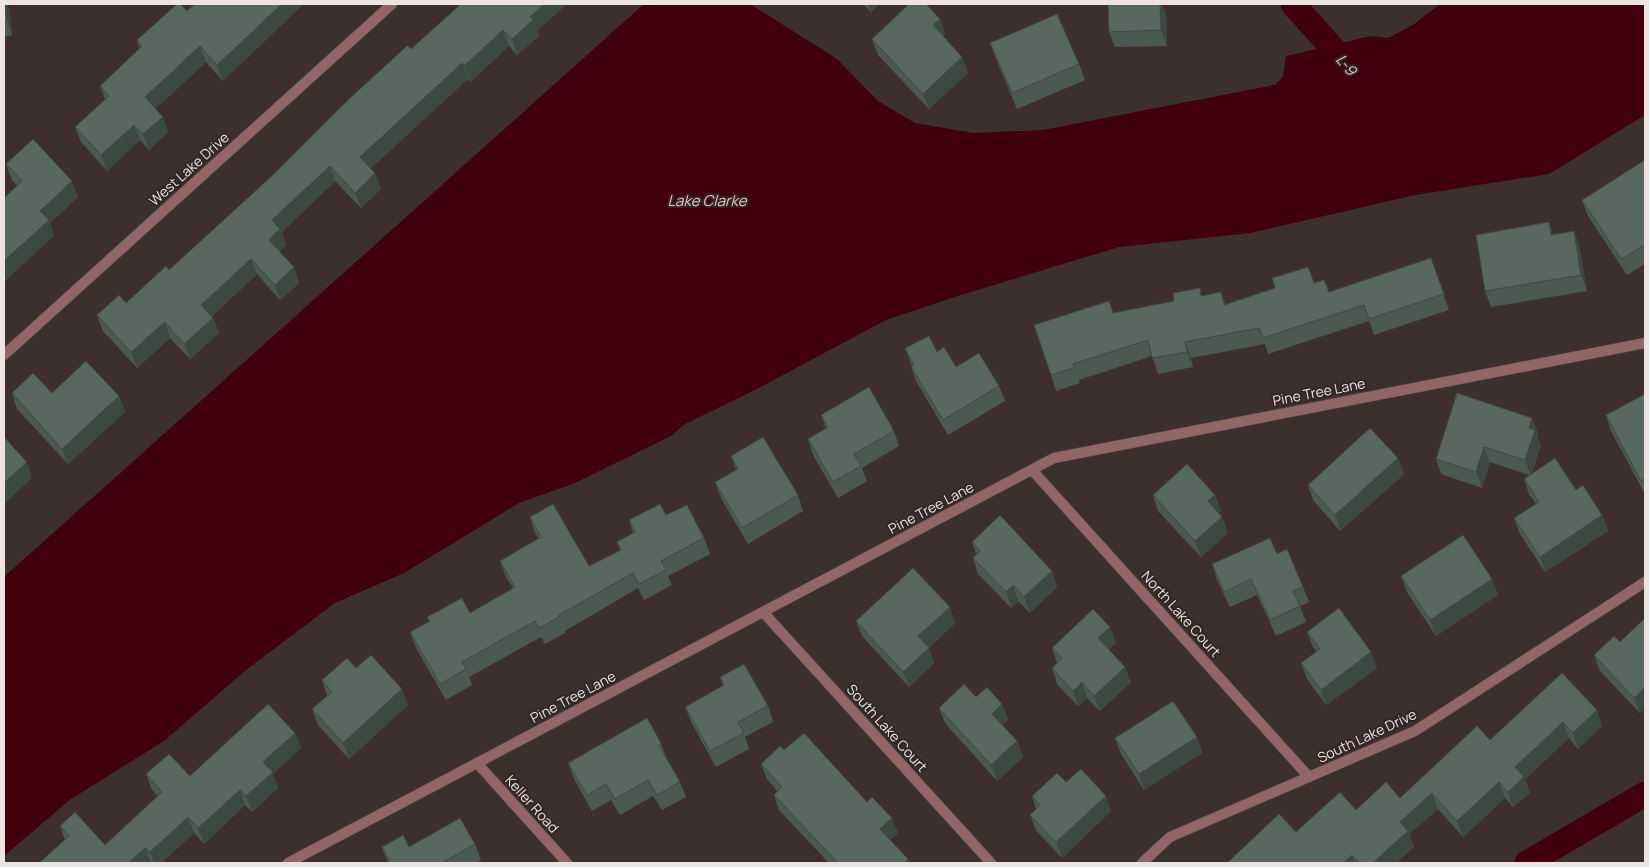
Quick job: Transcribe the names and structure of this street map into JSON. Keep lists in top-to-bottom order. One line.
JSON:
{"streets":{"street":["West Lake Drive","Pine Tree Lane","North Lake Court","South Lake Court","South Lake Drive","Keller Road"]},"crossings":[["Pine Tree Lane","North Lake Court"],["Pine Tree Lane","South Lake Court"],["Pine Tree Lane","Keller Road"],["North Lake Court","South Lake Drive"]],"water":["L-9","Lake Clarke"]}
